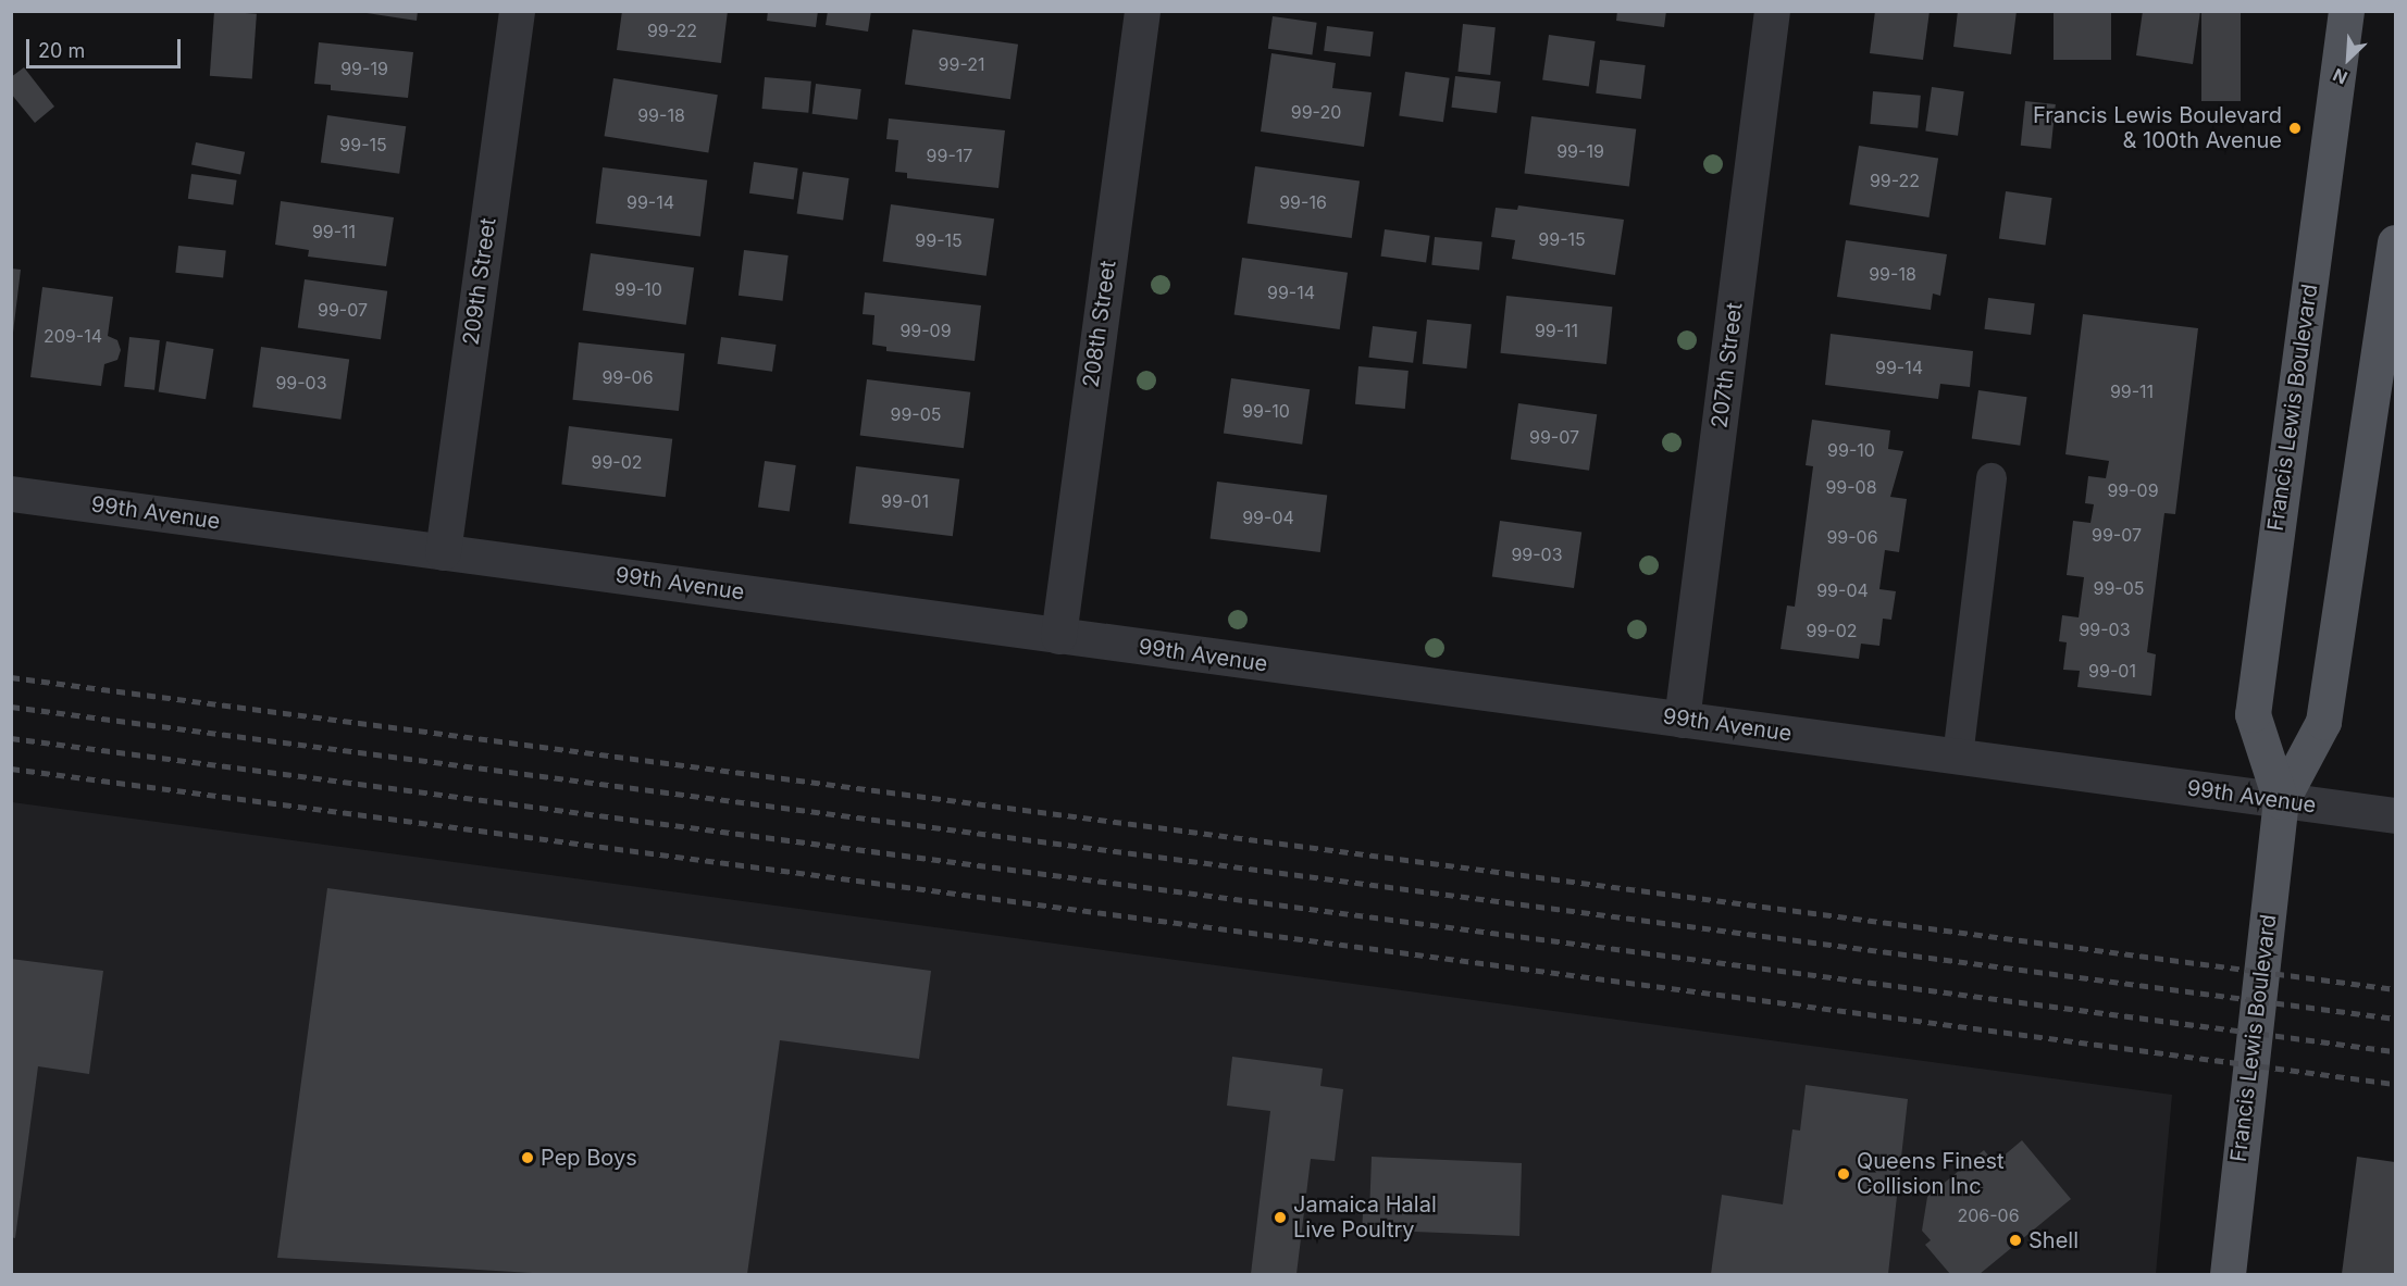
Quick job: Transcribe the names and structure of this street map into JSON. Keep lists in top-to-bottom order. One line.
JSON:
{"streets":{"main road":["Francis Lewis Boulevard"],"street":["209th Street","208th Street","207th Street","99th Avenue"]},"crossings":[["209th Street","99th Avenue"],["208th Street","99th Avenue"],["207th Street","99th Avenue"],["Francis Lewis Boulevard","99th Avenue"]],"places":["Francis Lewis Boulevard & 100th Avenue","Pep Boys","Queens Finest Collision Inc","Jamaica Halal Live Poultry","Shell"],"house_numbers":["99-22","99-21","99-19","99-20","99-18","99-15","99-19","99-17","99-22","99-14","99-16","99-11","99-15","99-15","99-18","99-10","99-14","99-07","99-09","99-11","209-14","99-14","99-06","99-03","99-11","99-10","99-05","99-07","99-10","99-02","99-08","99-09","99-01","99-04","99-07","99-06","99-03","99-05","99-04","99-03","99-02","99-01","206-06"],"scale_bar":"20 m","north":"bottom left"}
